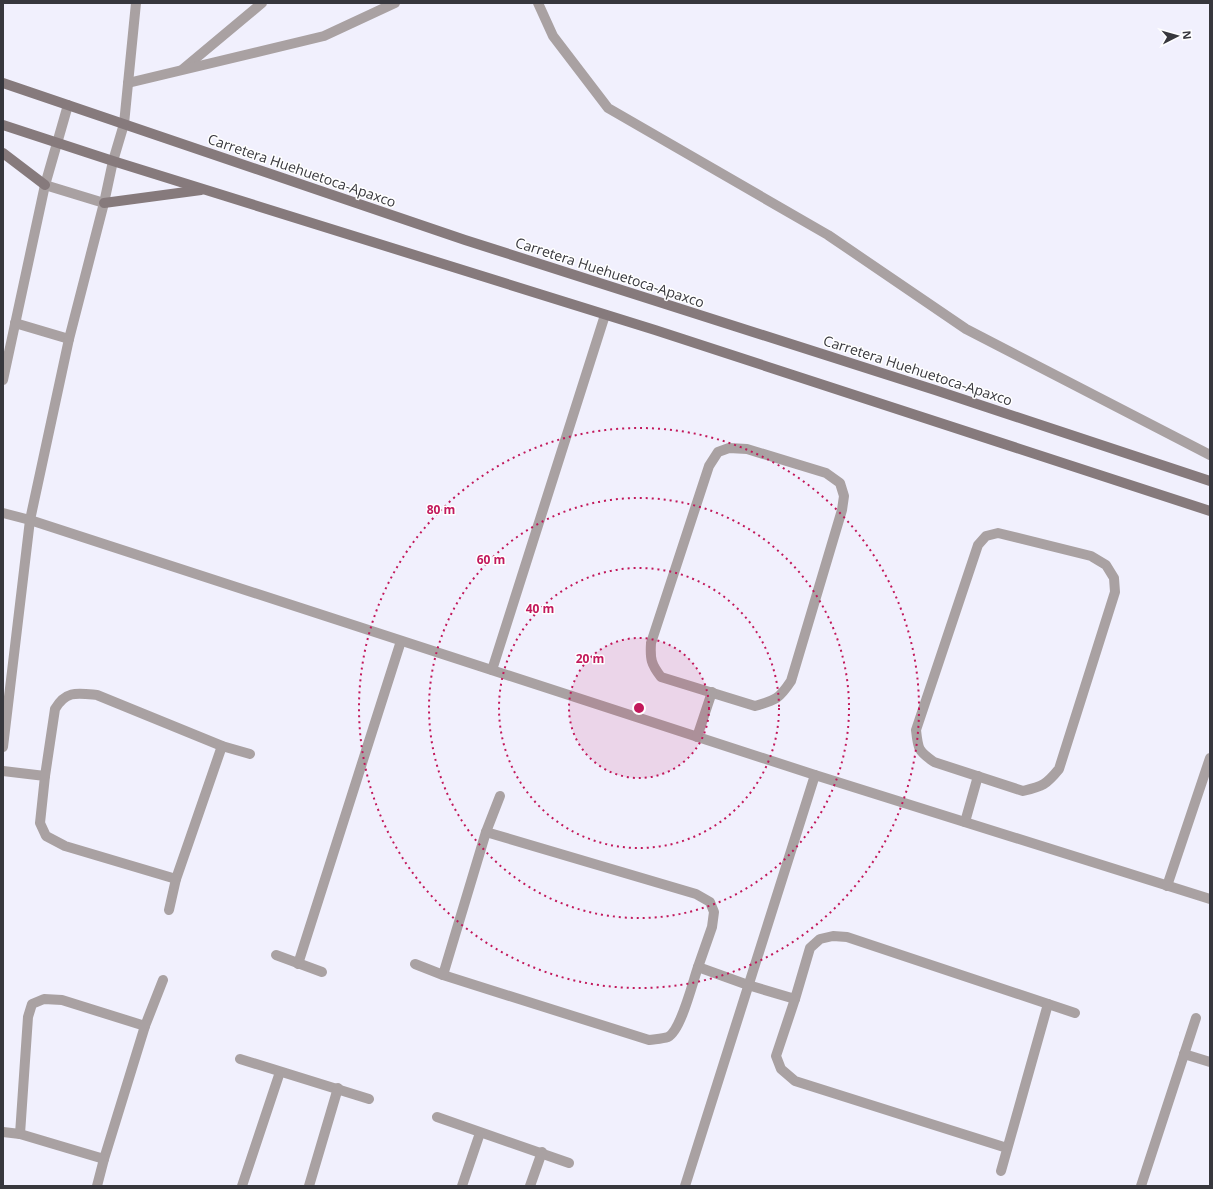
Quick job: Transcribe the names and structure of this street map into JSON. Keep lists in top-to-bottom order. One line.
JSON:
{"streets":{"main road":["Carretera Huehuetoca-Apaxco"]},"north":"right","rings":["80 m","60 m","40 m","20 m"]}
